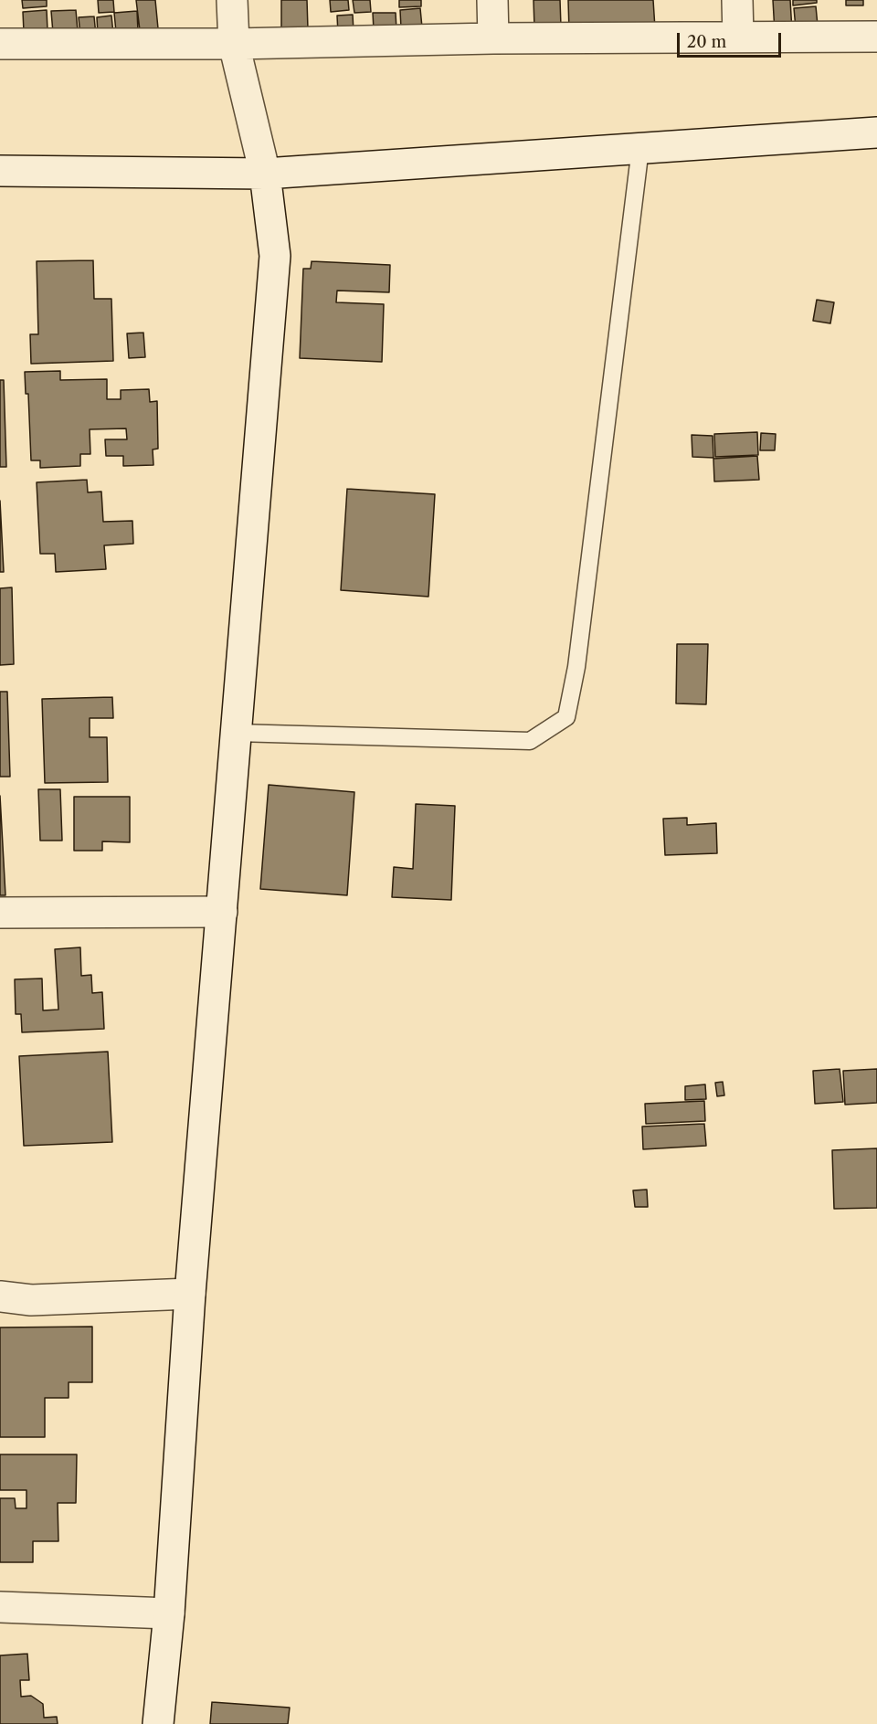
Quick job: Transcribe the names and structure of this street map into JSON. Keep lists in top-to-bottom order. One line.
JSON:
{"scale_bar":"20 m"}
